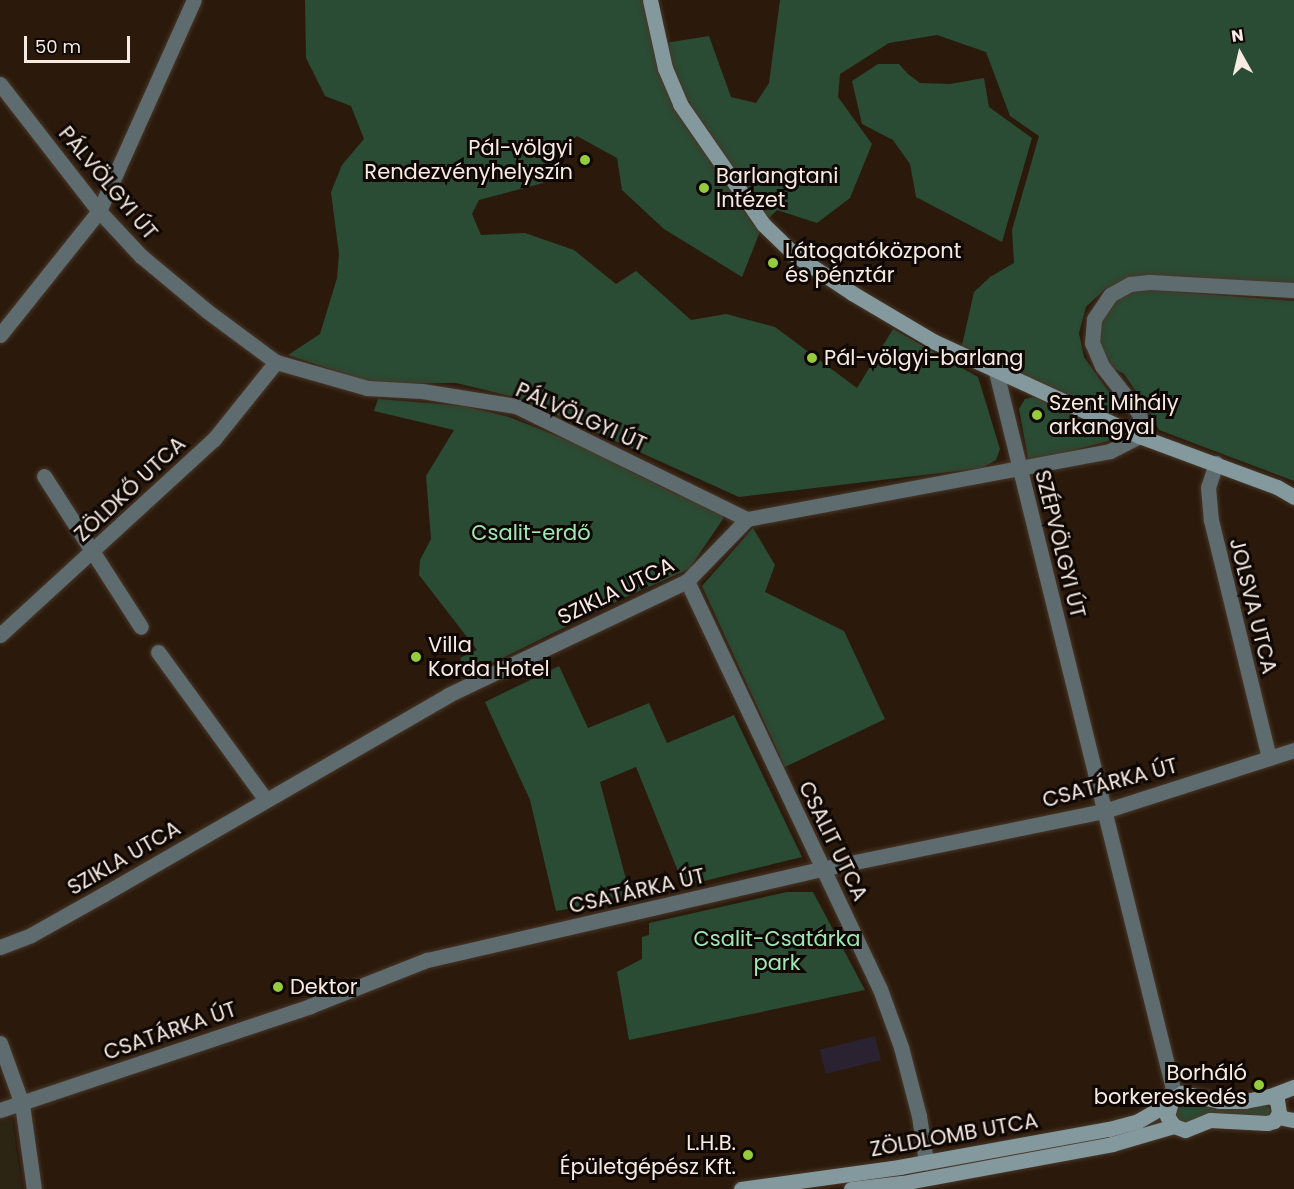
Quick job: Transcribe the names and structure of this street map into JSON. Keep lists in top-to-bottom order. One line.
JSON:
{"streets":{"street":["PÁLVÖLGYI ÚT","ZÖLDKŐ UTCA","SZÉPVÖLGYI ÚT","SZIKLA UTCA","JOLSVA UTCA","CSATÁRKA ÚT","CSALIT UTCA","ZÖLDLOMB UTCA"]},"crossings":[["PÁLVÖLGYI ÚT","ZÖLDKŐ UTCA"],["PÁLVÖLGYI ÚT","SZIKLA UTCA"],["SZÉPVÖLGYI ÚT","CSATÁRKA ÚT"],["SZÉPVÖLGYI ÚT","ZÖLDLOMB UTCA"],["SZIKLA UTCA","CSALIT UTCA"],["JOLSVA UTCA","CSATÁRKA ÚT"],["CSATÁRKA ÚT","CSALIT UTCA"],["CSALIT UTCA","ZÖLDLOMB UTCA"]],"parks":["Csalit-erdő","Csalit-Csatárka park"],"places":["Pál-völgyi Rendezvényhelyszín","Barlangtani Intézet","Látogatóközpont és pénztár","Pál-völgyi-barlang","Szent Mihály arkangyal","Villa Korda Hotel","Dektor","Borháló borkereskedés","L.H.B. Épületgépész Kft."],"scale_bar":"50 m","north":"top"}
